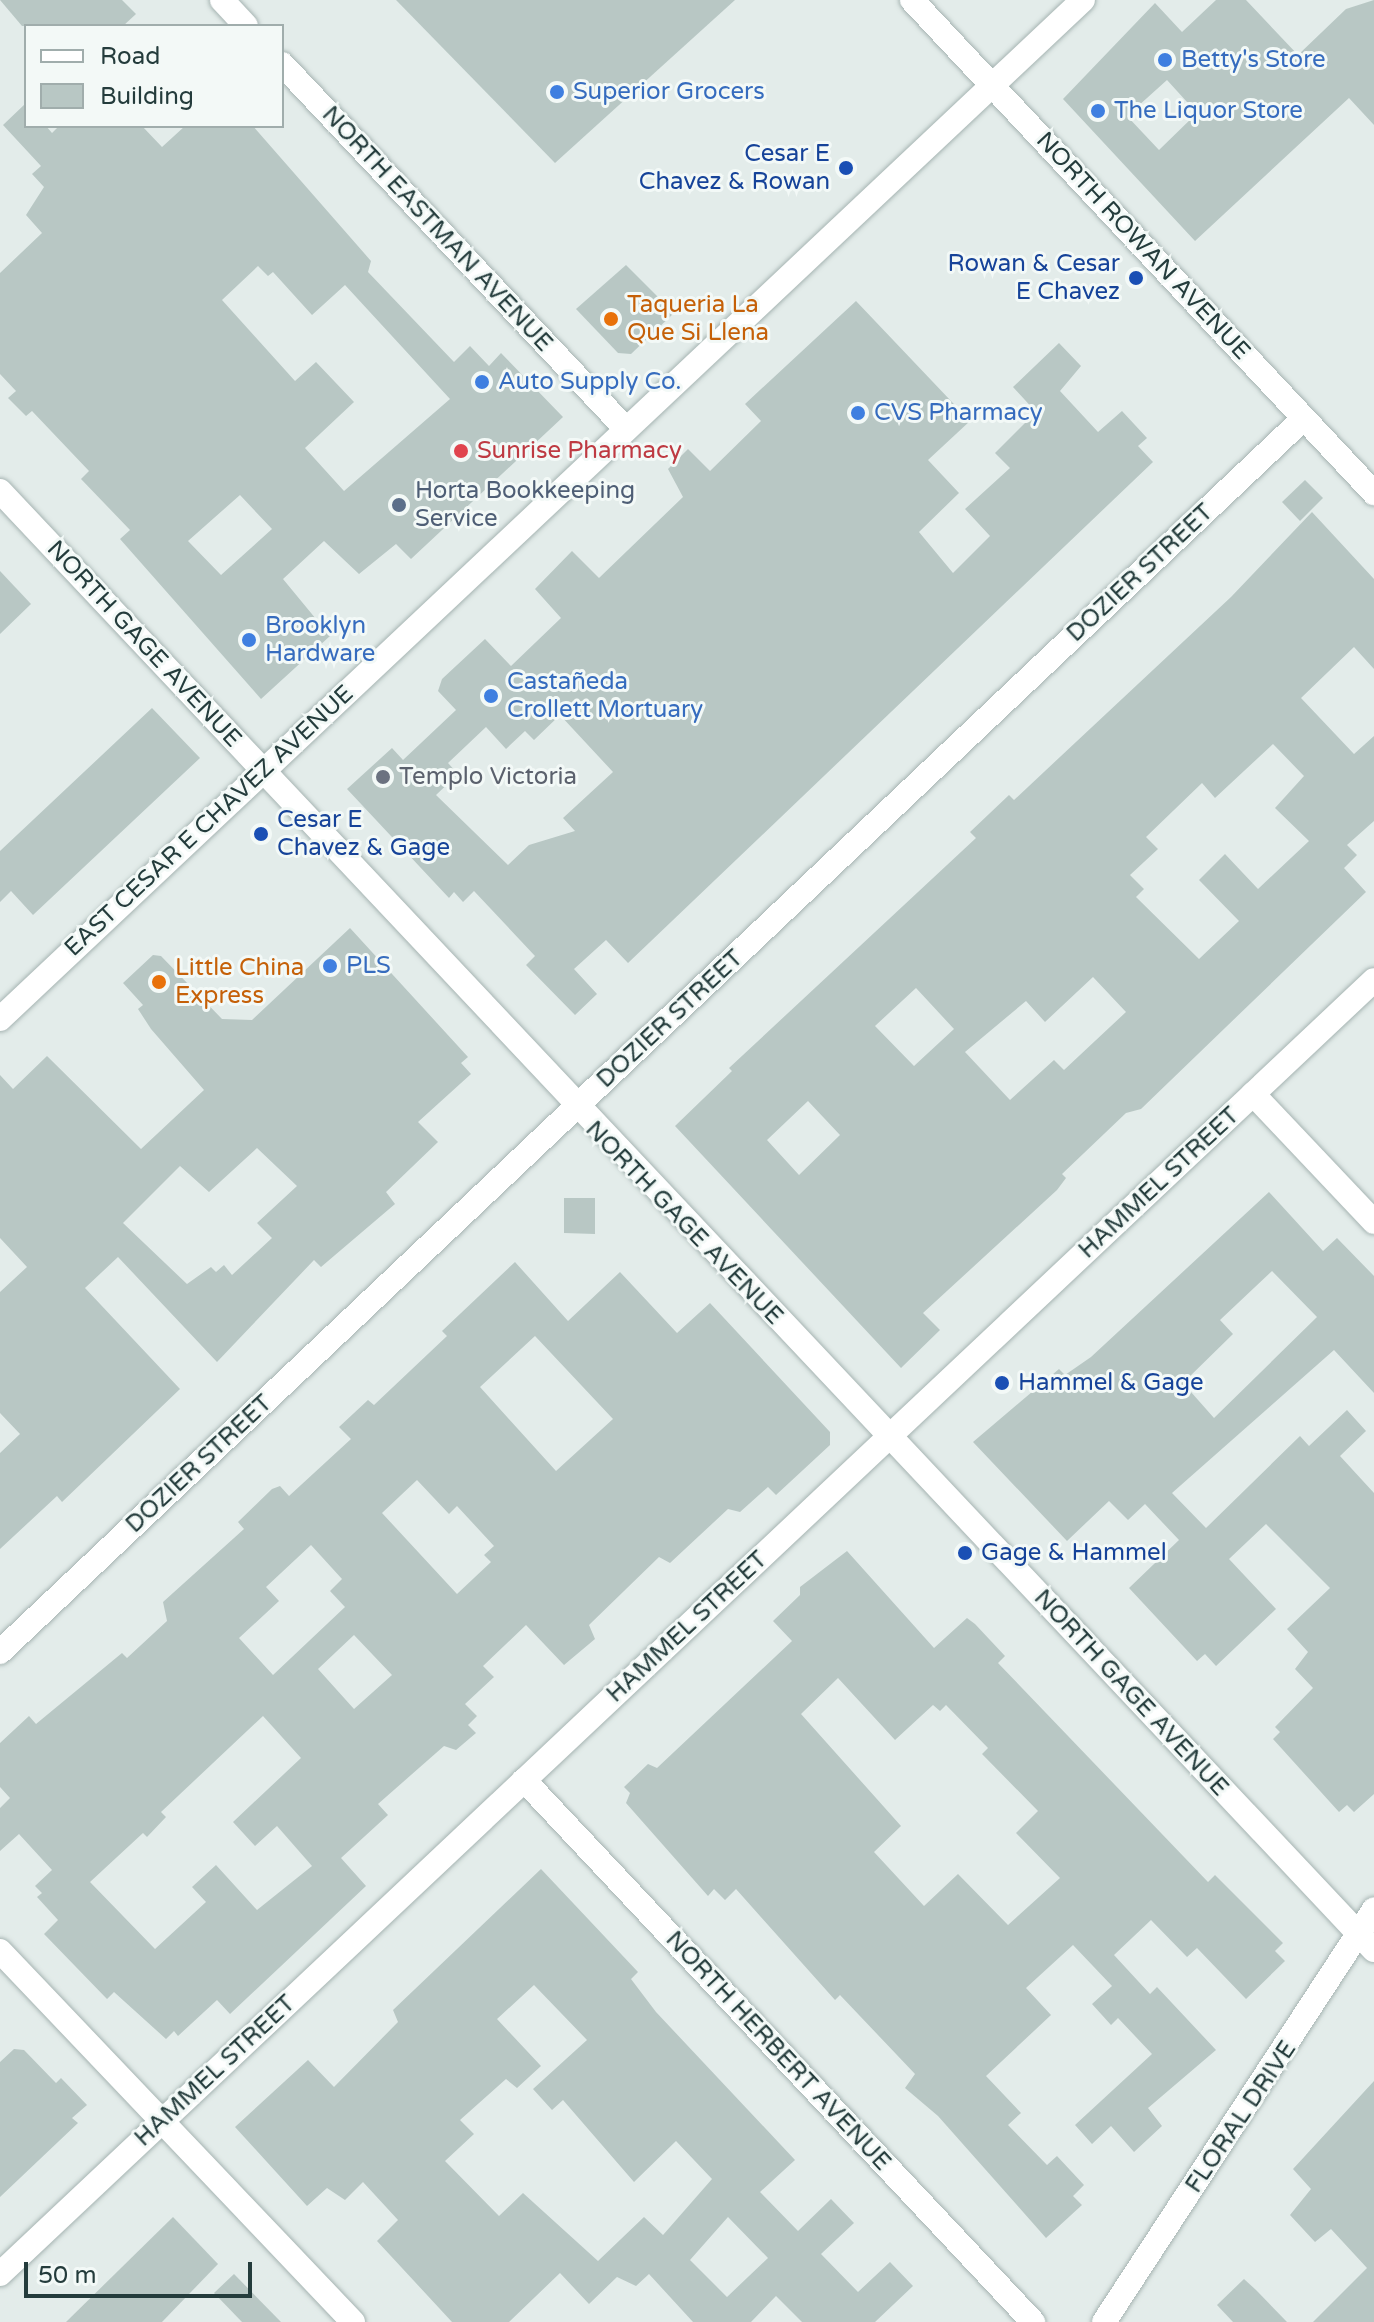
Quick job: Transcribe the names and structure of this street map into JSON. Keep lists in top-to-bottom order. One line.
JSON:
{"streets":{"street":["NORTH EASTMAN AVENUE","NORTH ROWAN AVENUE","DOZIER STREET","NORTH GAGE AVENUE","EAST CESAR E CHAVEZ AVENUE","HAMMEL STREET","NORTH HERBERT AVENUE","FLORAL DRIVE"]},"crossings":[["NORTH EASTMAN AVENUE","EAST CESAR E CHAVEZ AVENUE"],["NORTH ROWAN AVENUE","DOZIER STREET"],["NORTH ROWAN AVENUE","EAST CESAR E CHAVEZ AVENUE"],["DOZIER STREET","NORTH GAGE AVENUE"],["NORTH GAGE AVENUE","EAST CESAR E CHAVEZ AVENUE"],["NORTH GAGE AVENUE","HAMMEL STREET"],["NORTH GAGE AVENUE","FLORAL DRIVE"],["HAMMEL STREET","NORTH HERBERT AVENUE"]],"places":["Betty's Store","Superior Grocers","The Liquor Store","Cesar E Chavez & Rowan","Rowan & Cesar E Chavez","Taqueria La Que Si Llena","Auto Supply Co.","CVS Pharmacy","Sunrise Pharmacy","Horta Bookkeeping Service","Brooklyn Hardware","Castañeda Crollett Mortuary","Templo Victoria","Cesar E Chavez & Gage","PLS","Little China Express","Hammel & Gage","Gage & Hammel"],"legend":["Road","Building"],"scale_bar":"50 m"}
